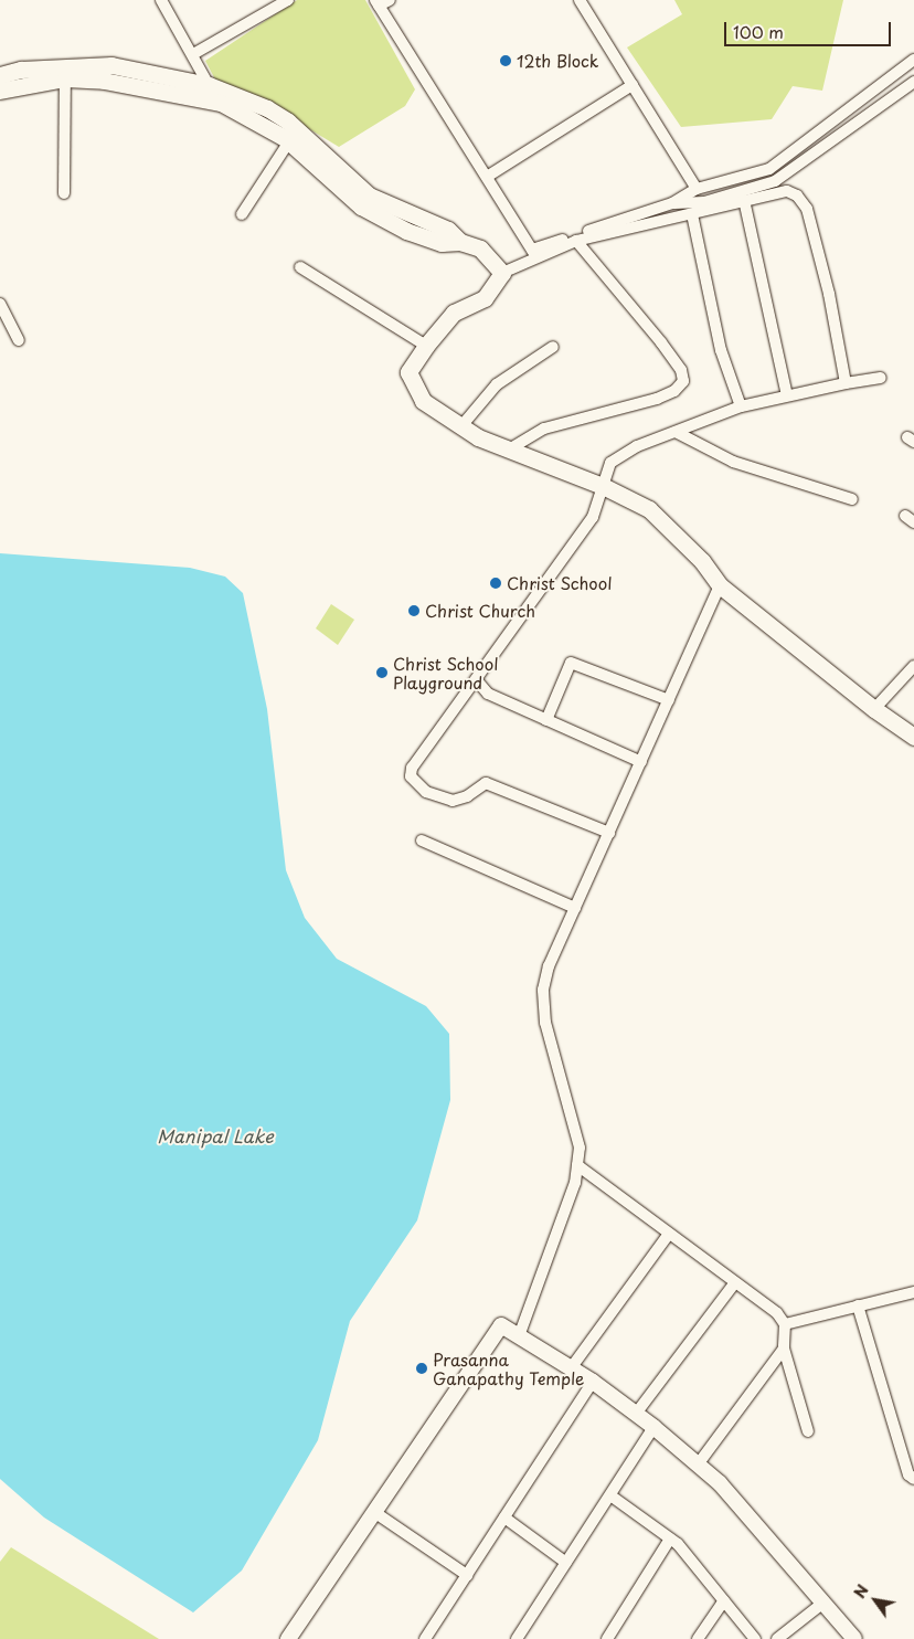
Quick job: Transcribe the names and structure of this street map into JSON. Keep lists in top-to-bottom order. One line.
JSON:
{"water":["Manipal Lake"],"places":["12th Block","Christ School","Christ Church","Christ School Playground","Prasanna Ganapathy Temple"],"scale_bar":"100 m","north":"top left"}
